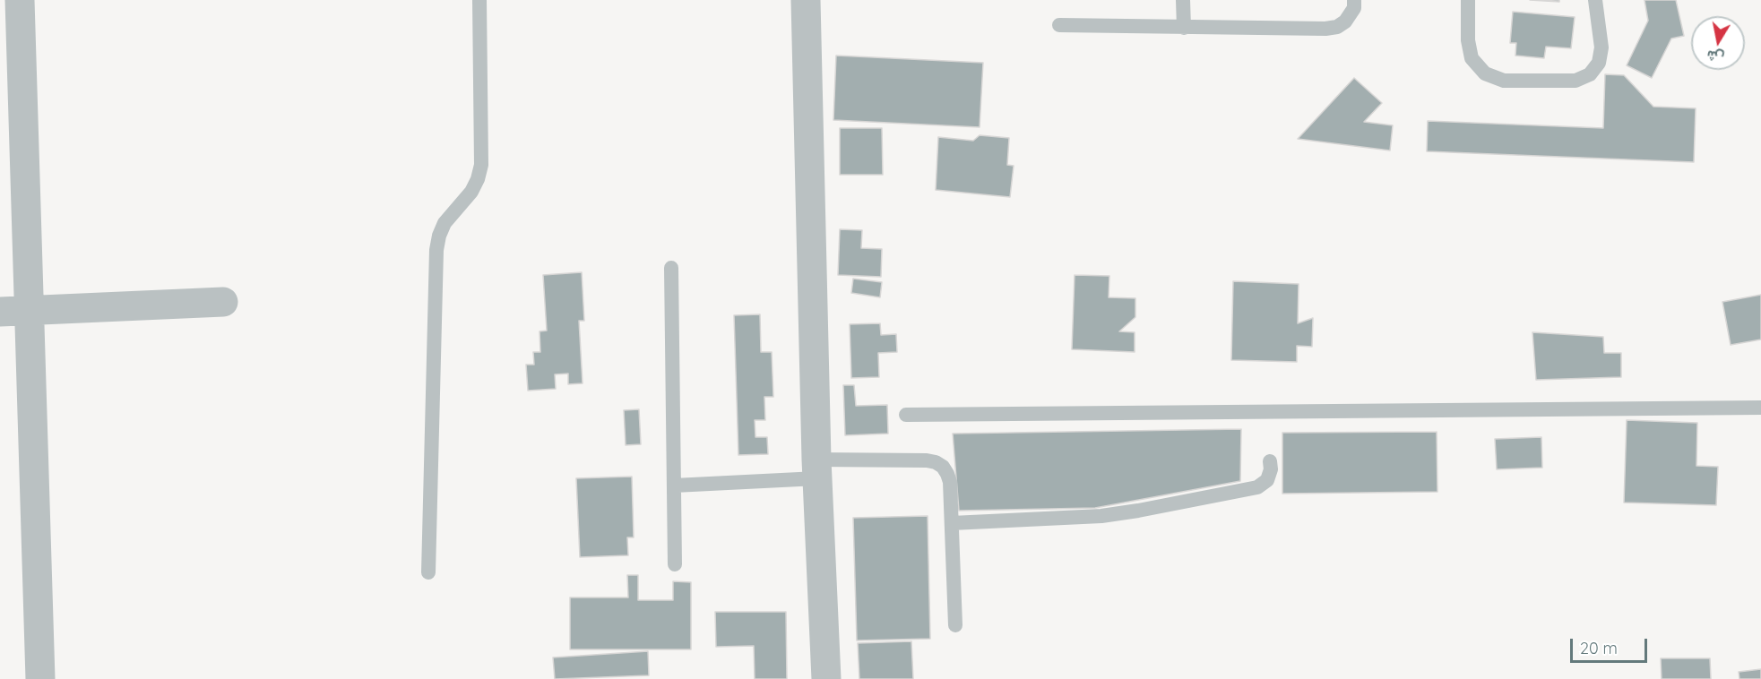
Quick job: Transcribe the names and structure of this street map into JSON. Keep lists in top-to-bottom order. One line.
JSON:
{"scale_bar":"20 m","north":"bottom"}
